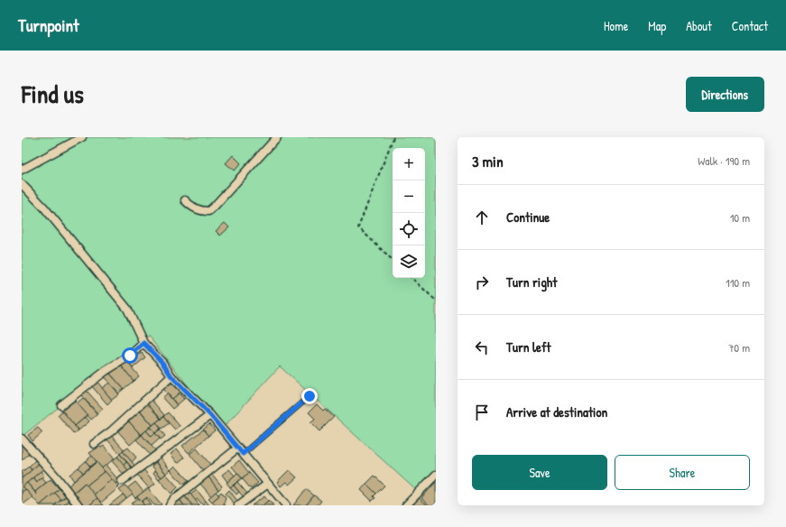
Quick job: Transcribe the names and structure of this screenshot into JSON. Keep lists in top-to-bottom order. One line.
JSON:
{"page":{"header":"Turnpoint","nav":["Home","Map","About","Contact"],"title":"Find us","buttons":["Directions",["Save","Share"]],"heading":["3 min","Walk · 190 m"],"map_buttons":["+","−"],"list":[["Continue","10 m"],["Turn right","110 m"],["Turn left","70 m"],"Arrive at destination"]}}
